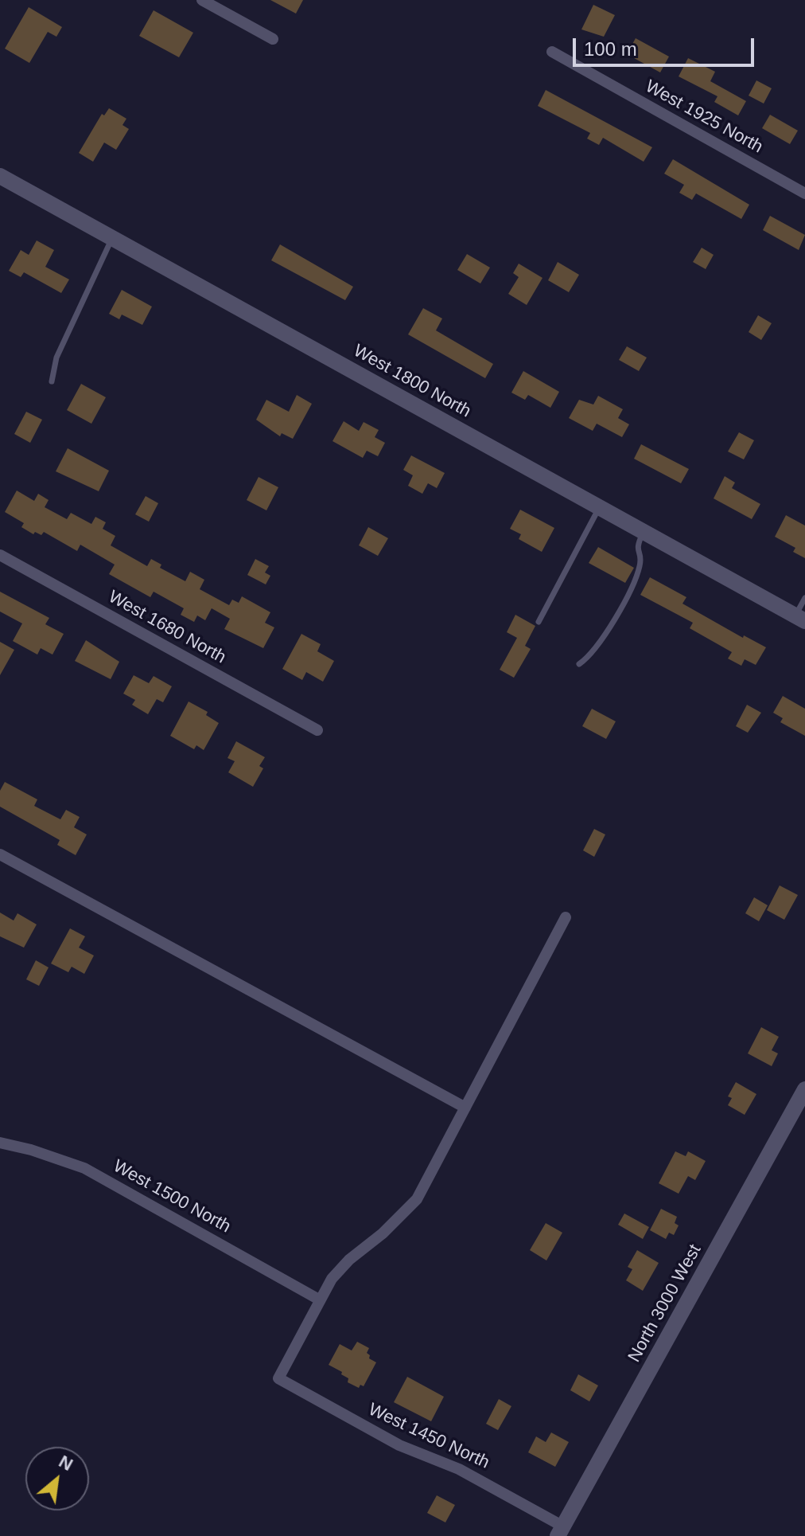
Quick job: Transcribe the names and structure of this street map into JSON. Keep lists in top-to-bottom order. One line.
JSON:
{"streets":{"main road":["West 1800 North","North 3000 West"],"street":["West 1925 North","West 1680 North","West 1500 North","West 1450 North"]},"crossings":[["West 1500 North","West 1450 North"],["North 3000 West","West 1450 North"]],"scale_bar":"100 m","north":"top right"}
